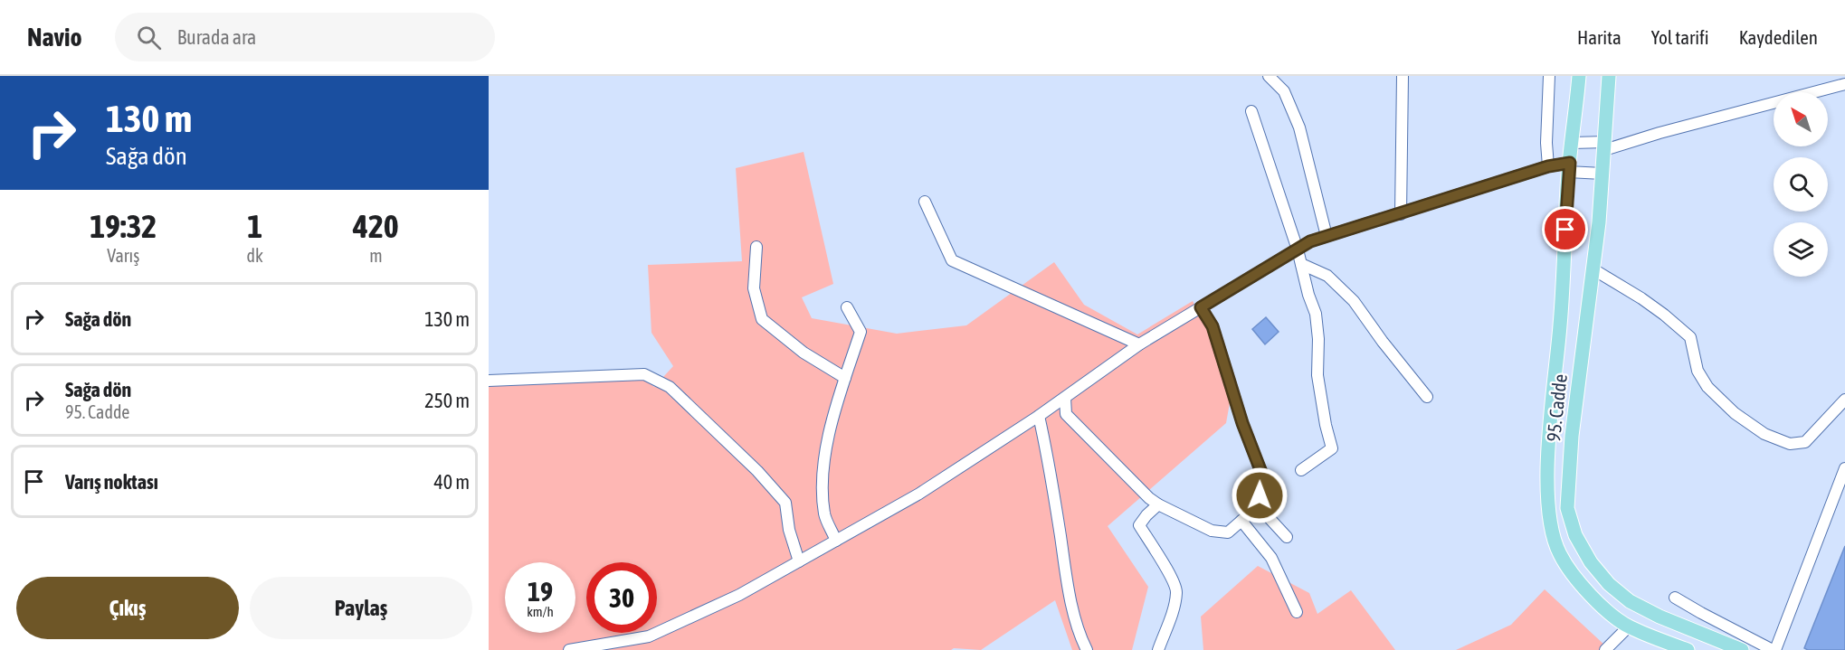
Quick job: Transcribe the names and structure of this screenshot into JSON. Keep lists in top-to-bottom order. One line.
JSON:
{"streets":{"main road":["95. Cadde"]},"north":"top left","page":{"header":"Navio","search":"Burada ara","nav":["Harita","Yol tarifi","Kaydedilen"],"turn":["130 m","Sağa dön"],"eta":["19:32","Varış","1","dk","420","m"],"list":[{"name":"Sağa dön","value":"130 m"},{"name":"Sağa dön","note":"95. Cadde","value":"250 m"},{"name":"Varış noktası","value":"40 m"}],"speed":"19 km/h","limit":"30","buttons":["Çıkış","Paylaş"]}}
